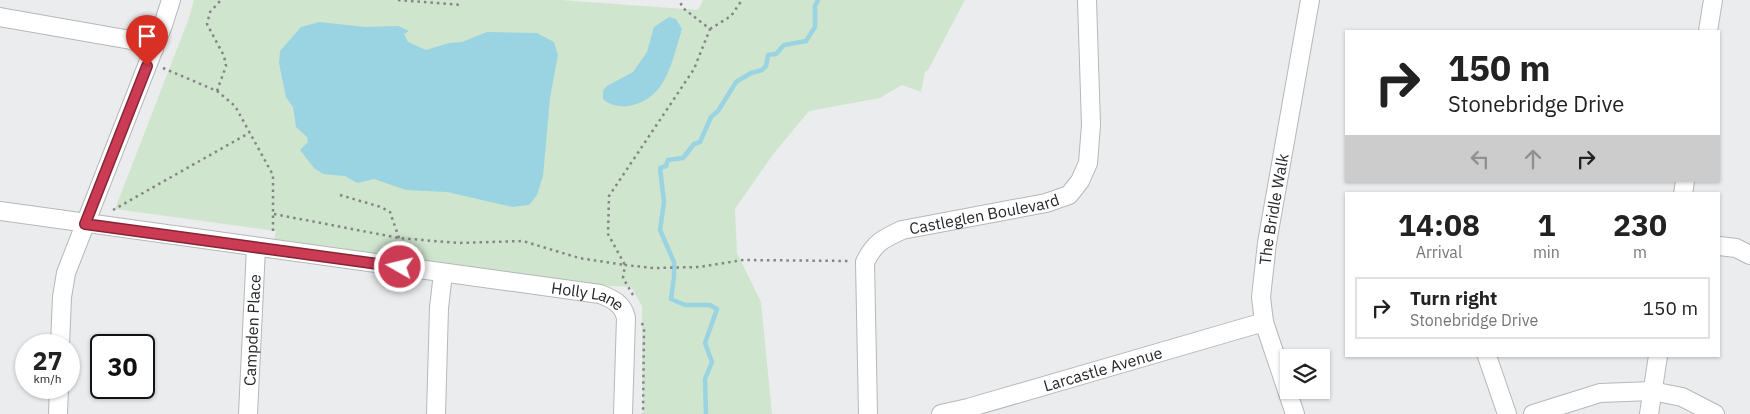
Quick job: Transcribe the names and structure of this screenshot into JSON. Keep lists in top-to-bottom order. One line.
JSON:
{"streets":{"street":["The Bridle Walk","Castleglen Boulevard","Holly Lane","Campden Place","Larcastle Avenue"]},"crossings":[["The Bridle Walk","Larcastle Avenue"]],"page":{"turn":["150 m","Stonebridge Drive"],"eta":["14:08","Arrival","1","min","230","m"],"list":[{"name":"Turn right","note":"Stonebridge Drive","value":"150 m"}],"speed":"27 km/h","limit":"30"}}
